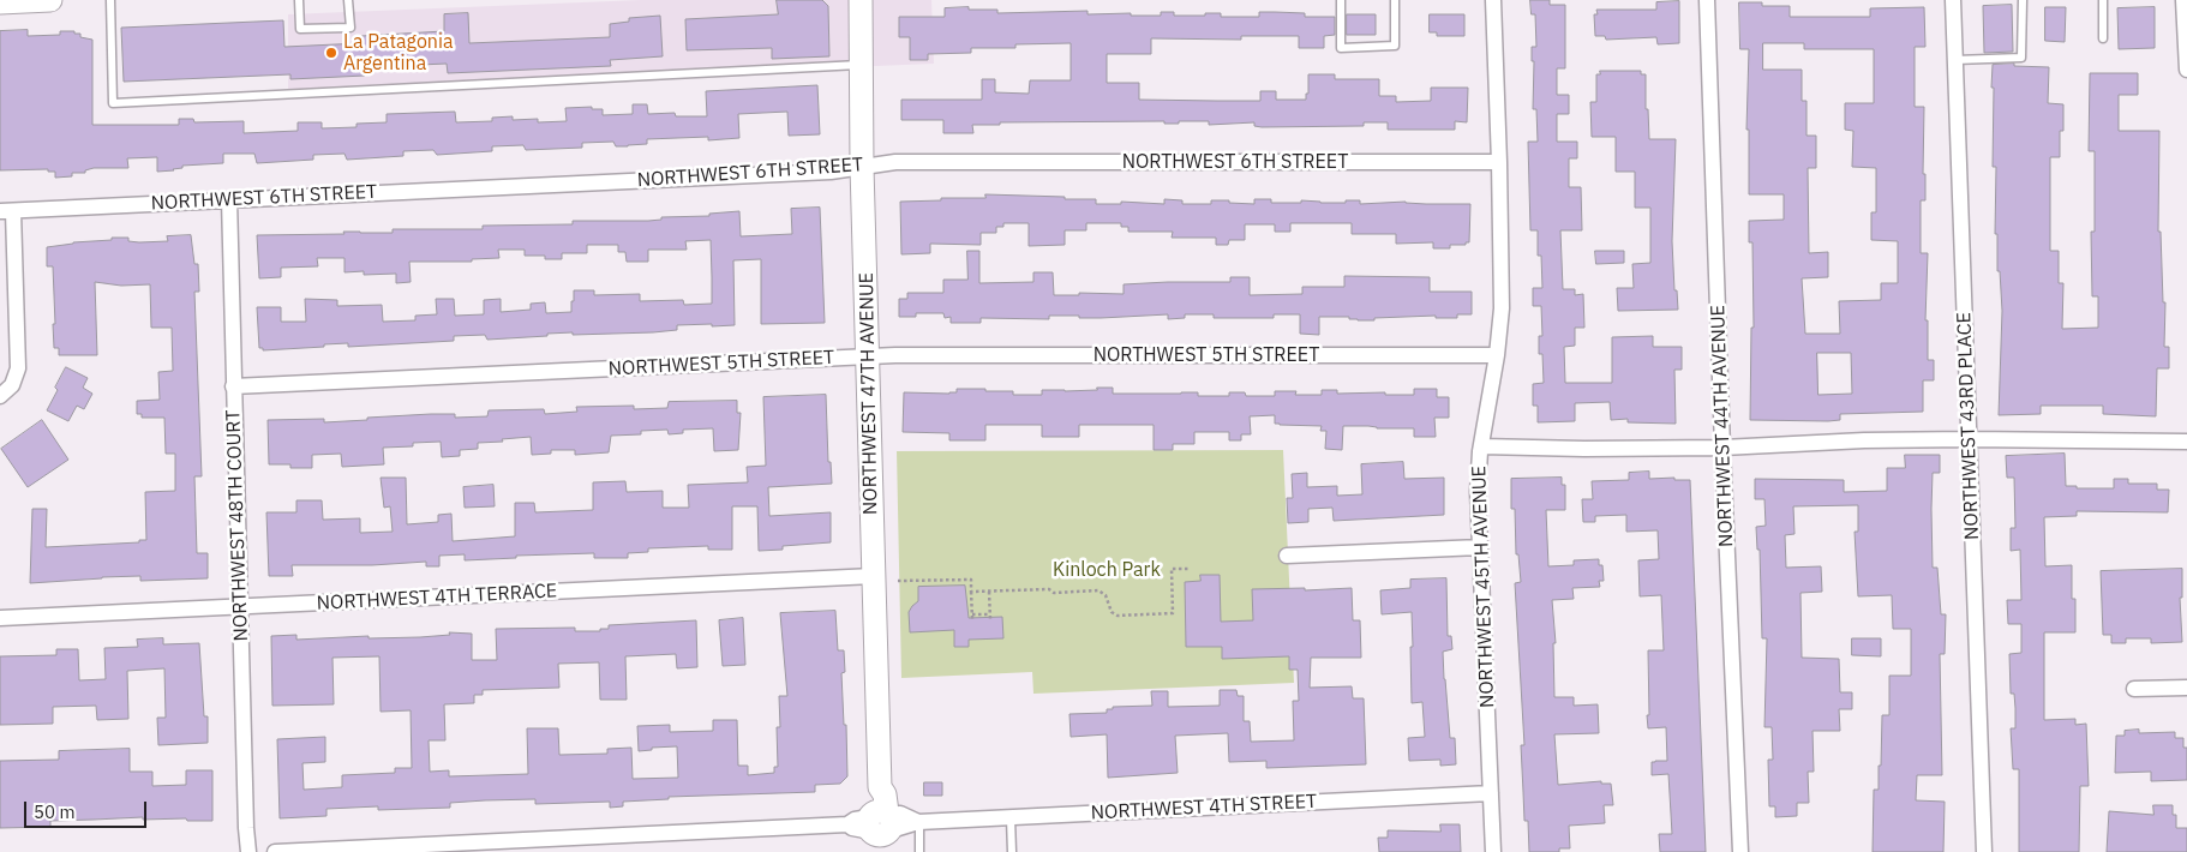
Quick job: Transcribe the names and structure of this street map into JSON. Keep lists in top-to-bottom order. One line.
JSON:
{"streets":{"street":["NORTHWEST 6TH STREET","NORTHWEST 5TH STREET","NORTHWEST 47TH AVENUE","NORTHWEST 44TH AVENUE","NORTHWEST 43RD PLACE","NORTHWEST 48TH COURT","NORTHWEST 45TH AVENUE","NORTHWEST 4TH TERRACE","NORTHWEST 4TH STREET"]},"crossings":[["NORTHWEST 6TH STREET","NORTHWEST 47TH AVENUE"],["NORTHWEST 6TH STREET","NORTHWEST 48TH COURT"],["NORTHWEST 6TH STREET","NORTHWEST 45TH AVENUE"],["NORTHWEST 5TH STREET","NORTHWEST 47TH AVENUE"],["NORTHWEST 5TH STREET","NORTHWEST 48TH COURT"],["NORTHWEST 5TH STREET","NORTHWEST 45TH AVENUE"],["NORTHWEST 47TH AVENUE","NORTHWEST 4TH TERRACE"],["NORTHWEST 47TH AVENUE","NORTHWEST 4TH STREET"],["NORTHWEST 48TH COURT","NORTHWEST 4TH TERRACE"],["NORTHWEST 45TH AVENUE","NORTHWEST 4TH STREET"]],"parks":["Kinloch Park"],"places":["La Patagonia Argentina"],"scale_bar":"50 m"}
